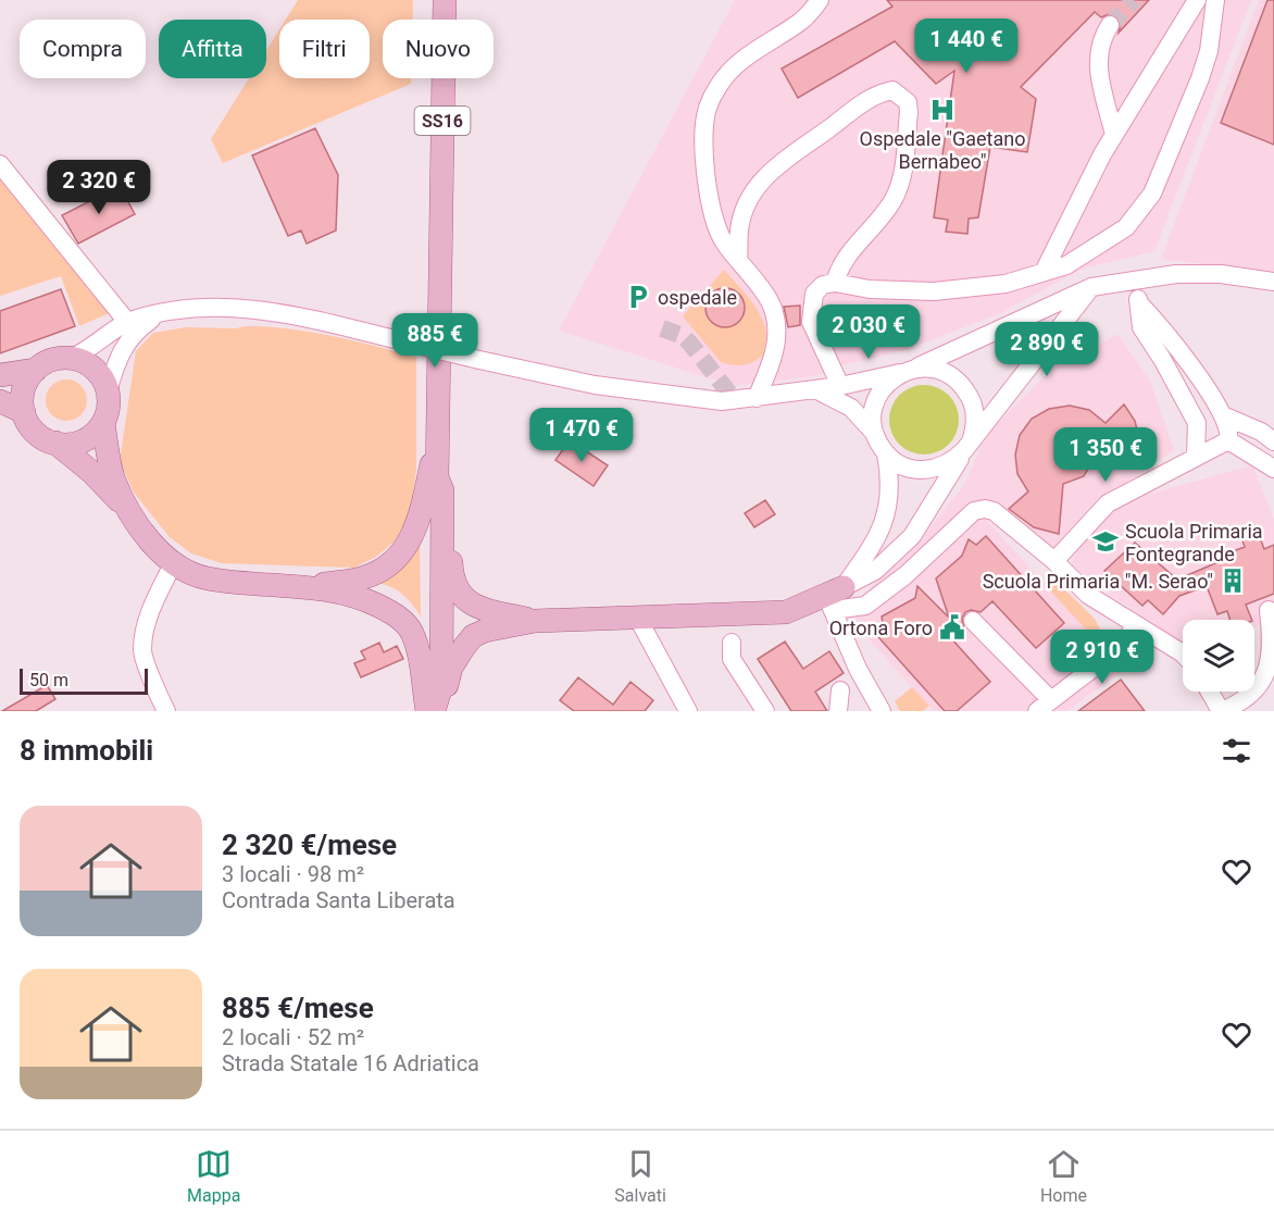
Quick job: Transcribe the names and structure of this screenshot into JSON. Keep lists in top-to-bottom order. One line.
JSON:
{"streets":{"main road":["SS16"]},"places":{"hospital":["Ospedale \"Gaetano Bernabeo\""],"parking":["ospedale"],"school or university":["Scuola Primaria Fontegrande"],"building":["Scuola Primaria \"M. Serao\""],"public building":["Ortona Foro"]},"scale_bar":"50 m","page":{"price":["1 440 €","2 320 €","2 030 €","885 €","2 890 €","1 470 €","1 350 €","2 910 €"],"chip":["Compra","Affitta","Filtri","Nuovo"],"scale":"50 m","heading":"8 immobili","list":[{"name":"2 320 €/mese","note":"3 locali · 98 m² · Contrada Santa Liberata"},{"name":"885 €/mese","note":"2 locali · 52 m² · Strada Statale 16 Adriatica"}],"tabs":["Mappa","Salvati","Home"]}}
